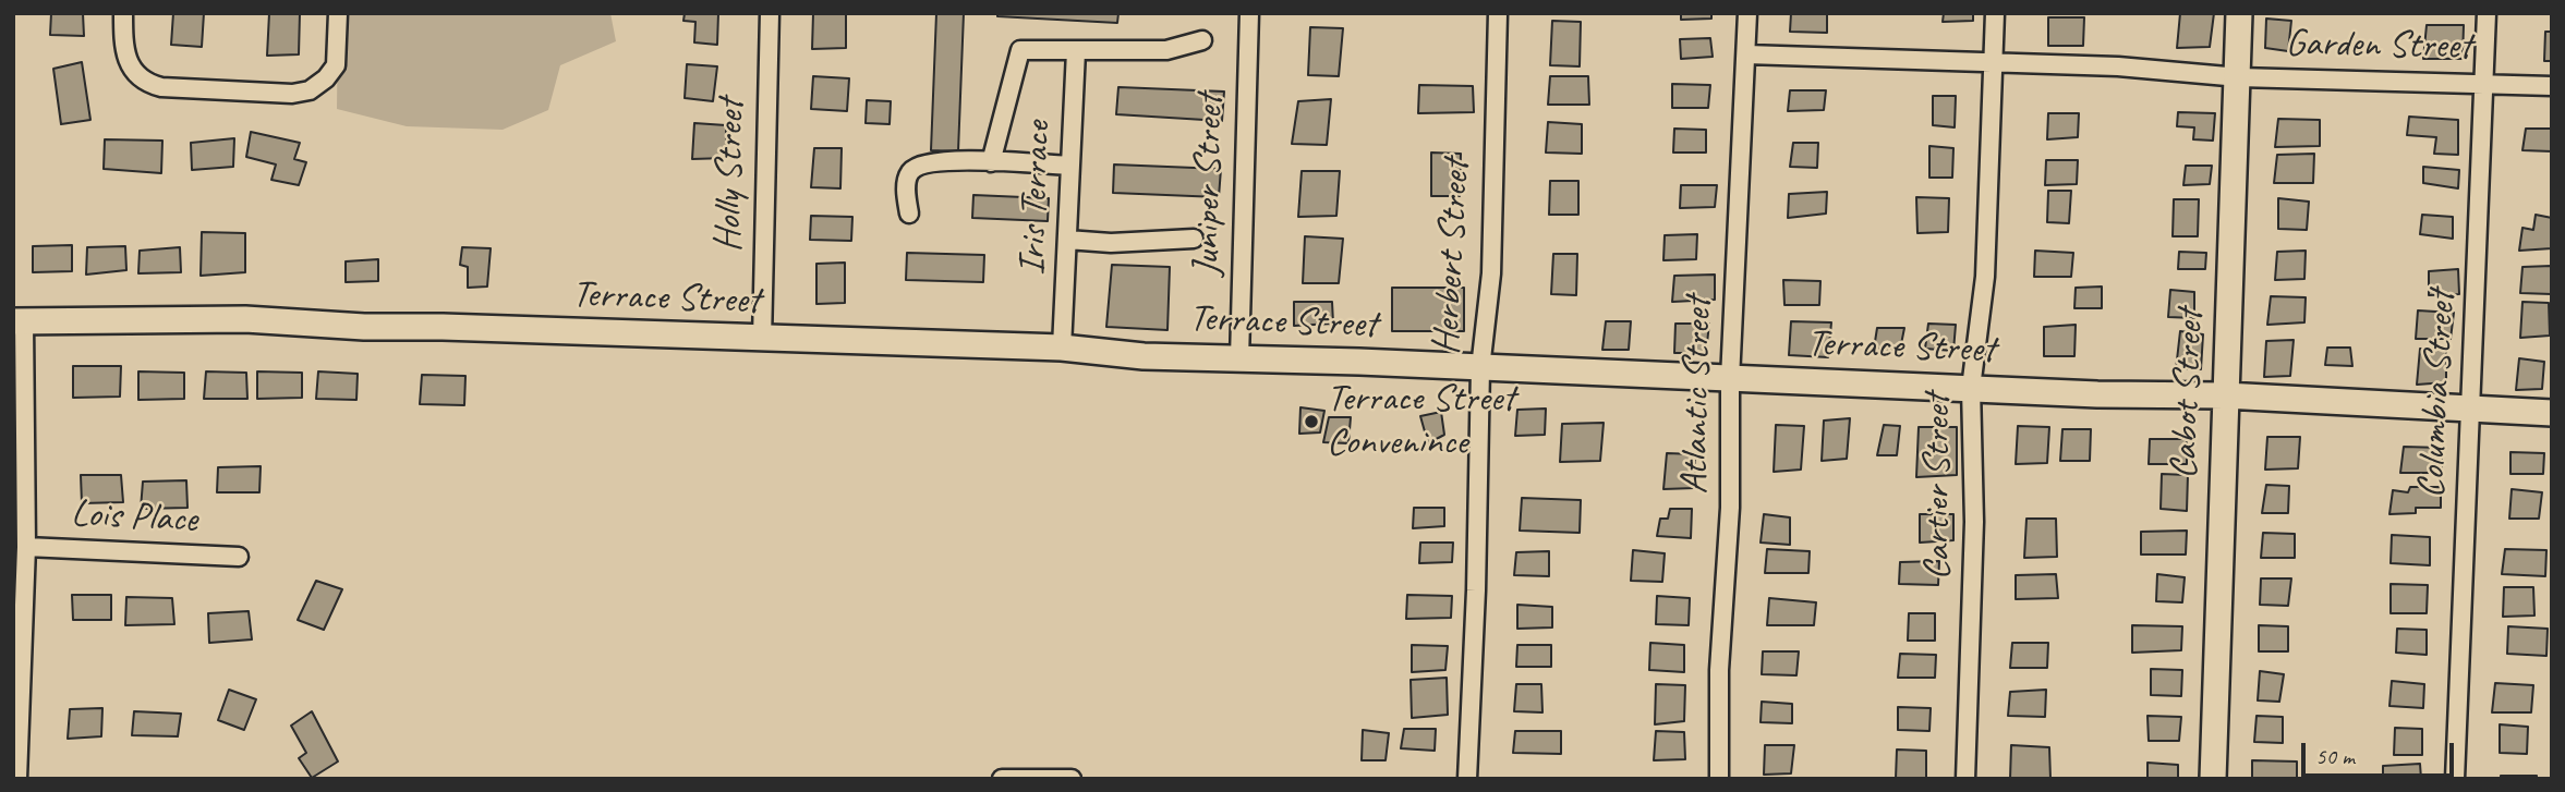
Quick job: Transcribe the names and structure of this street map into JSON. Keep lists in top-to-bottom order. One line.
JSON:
{"streets":{"street":["Garden Street","Holly Street","Juniper Street","Iris Terrace","Herbert Street","Terrace Street","Cabot Street","Columbia Street","Atlantic Street","Cartier Street","Lois Place"]},"crossings":[["Garden Street","Cabot Street"],["Garden Street","Columbia Street"],["Garden Street","Atlantic Street"],["Garden Street","Cartier Street"],["Holly Street","Terrace Street"],["Juniper Street","Terrace Street"],["Iris Terrace","Terrace Street"],["Herbert Street","Terrace Street"],["Terrace Street","Cabot Street"],["Terrace Street","Columbia Street"],["Terrace Street","Atlantic Street"],["Terrace Street","Cartier Street"]],"places":["Terrace Street Convenince"],"scale_bar":"50 m"}
